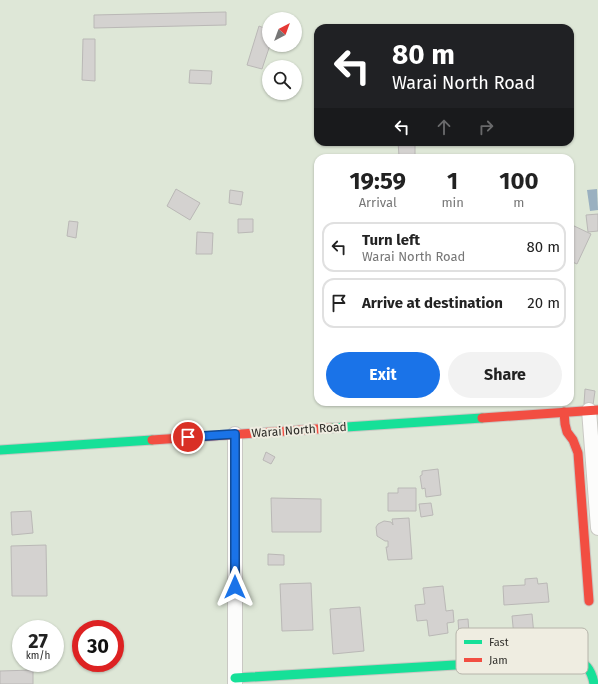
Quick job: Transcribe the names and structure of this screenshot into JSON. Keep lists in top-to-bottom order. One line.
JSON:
{"streets":{"street":["Warai North Road"]},"legend":["Fast","Jam"],"north":"top right","page":{"turn":["80 m","Warai North Road"],"eta":["19:59","Arrival","1","min","100","m"],"list":[{"name":"Turn left","note":"Warai North Road","value":"80 m"},{"name":"Arrive at destination","value":"20 m"}],"buttons":["Exit","Share"],"speed":"27 km/h","limit":"30"}}
